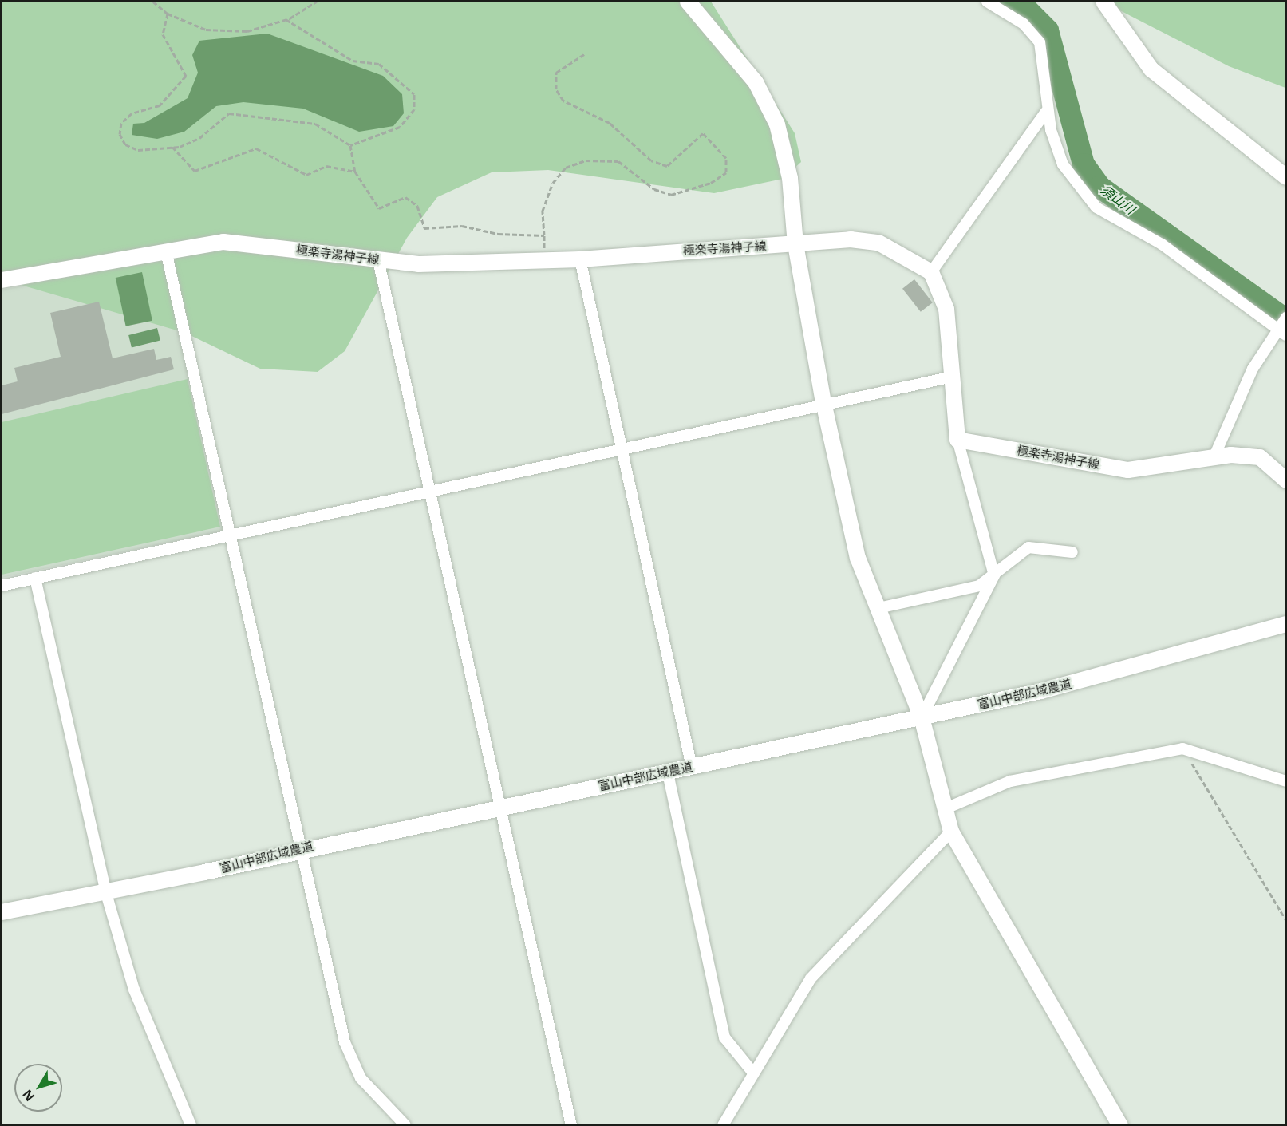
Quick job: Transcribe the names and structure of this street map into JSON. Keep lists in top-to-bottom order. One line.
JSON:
{"streets":{"street":["極楽寺湯神子線","富山中部広域農道"]},"water":["須山川"],"north":"bottom left"}
